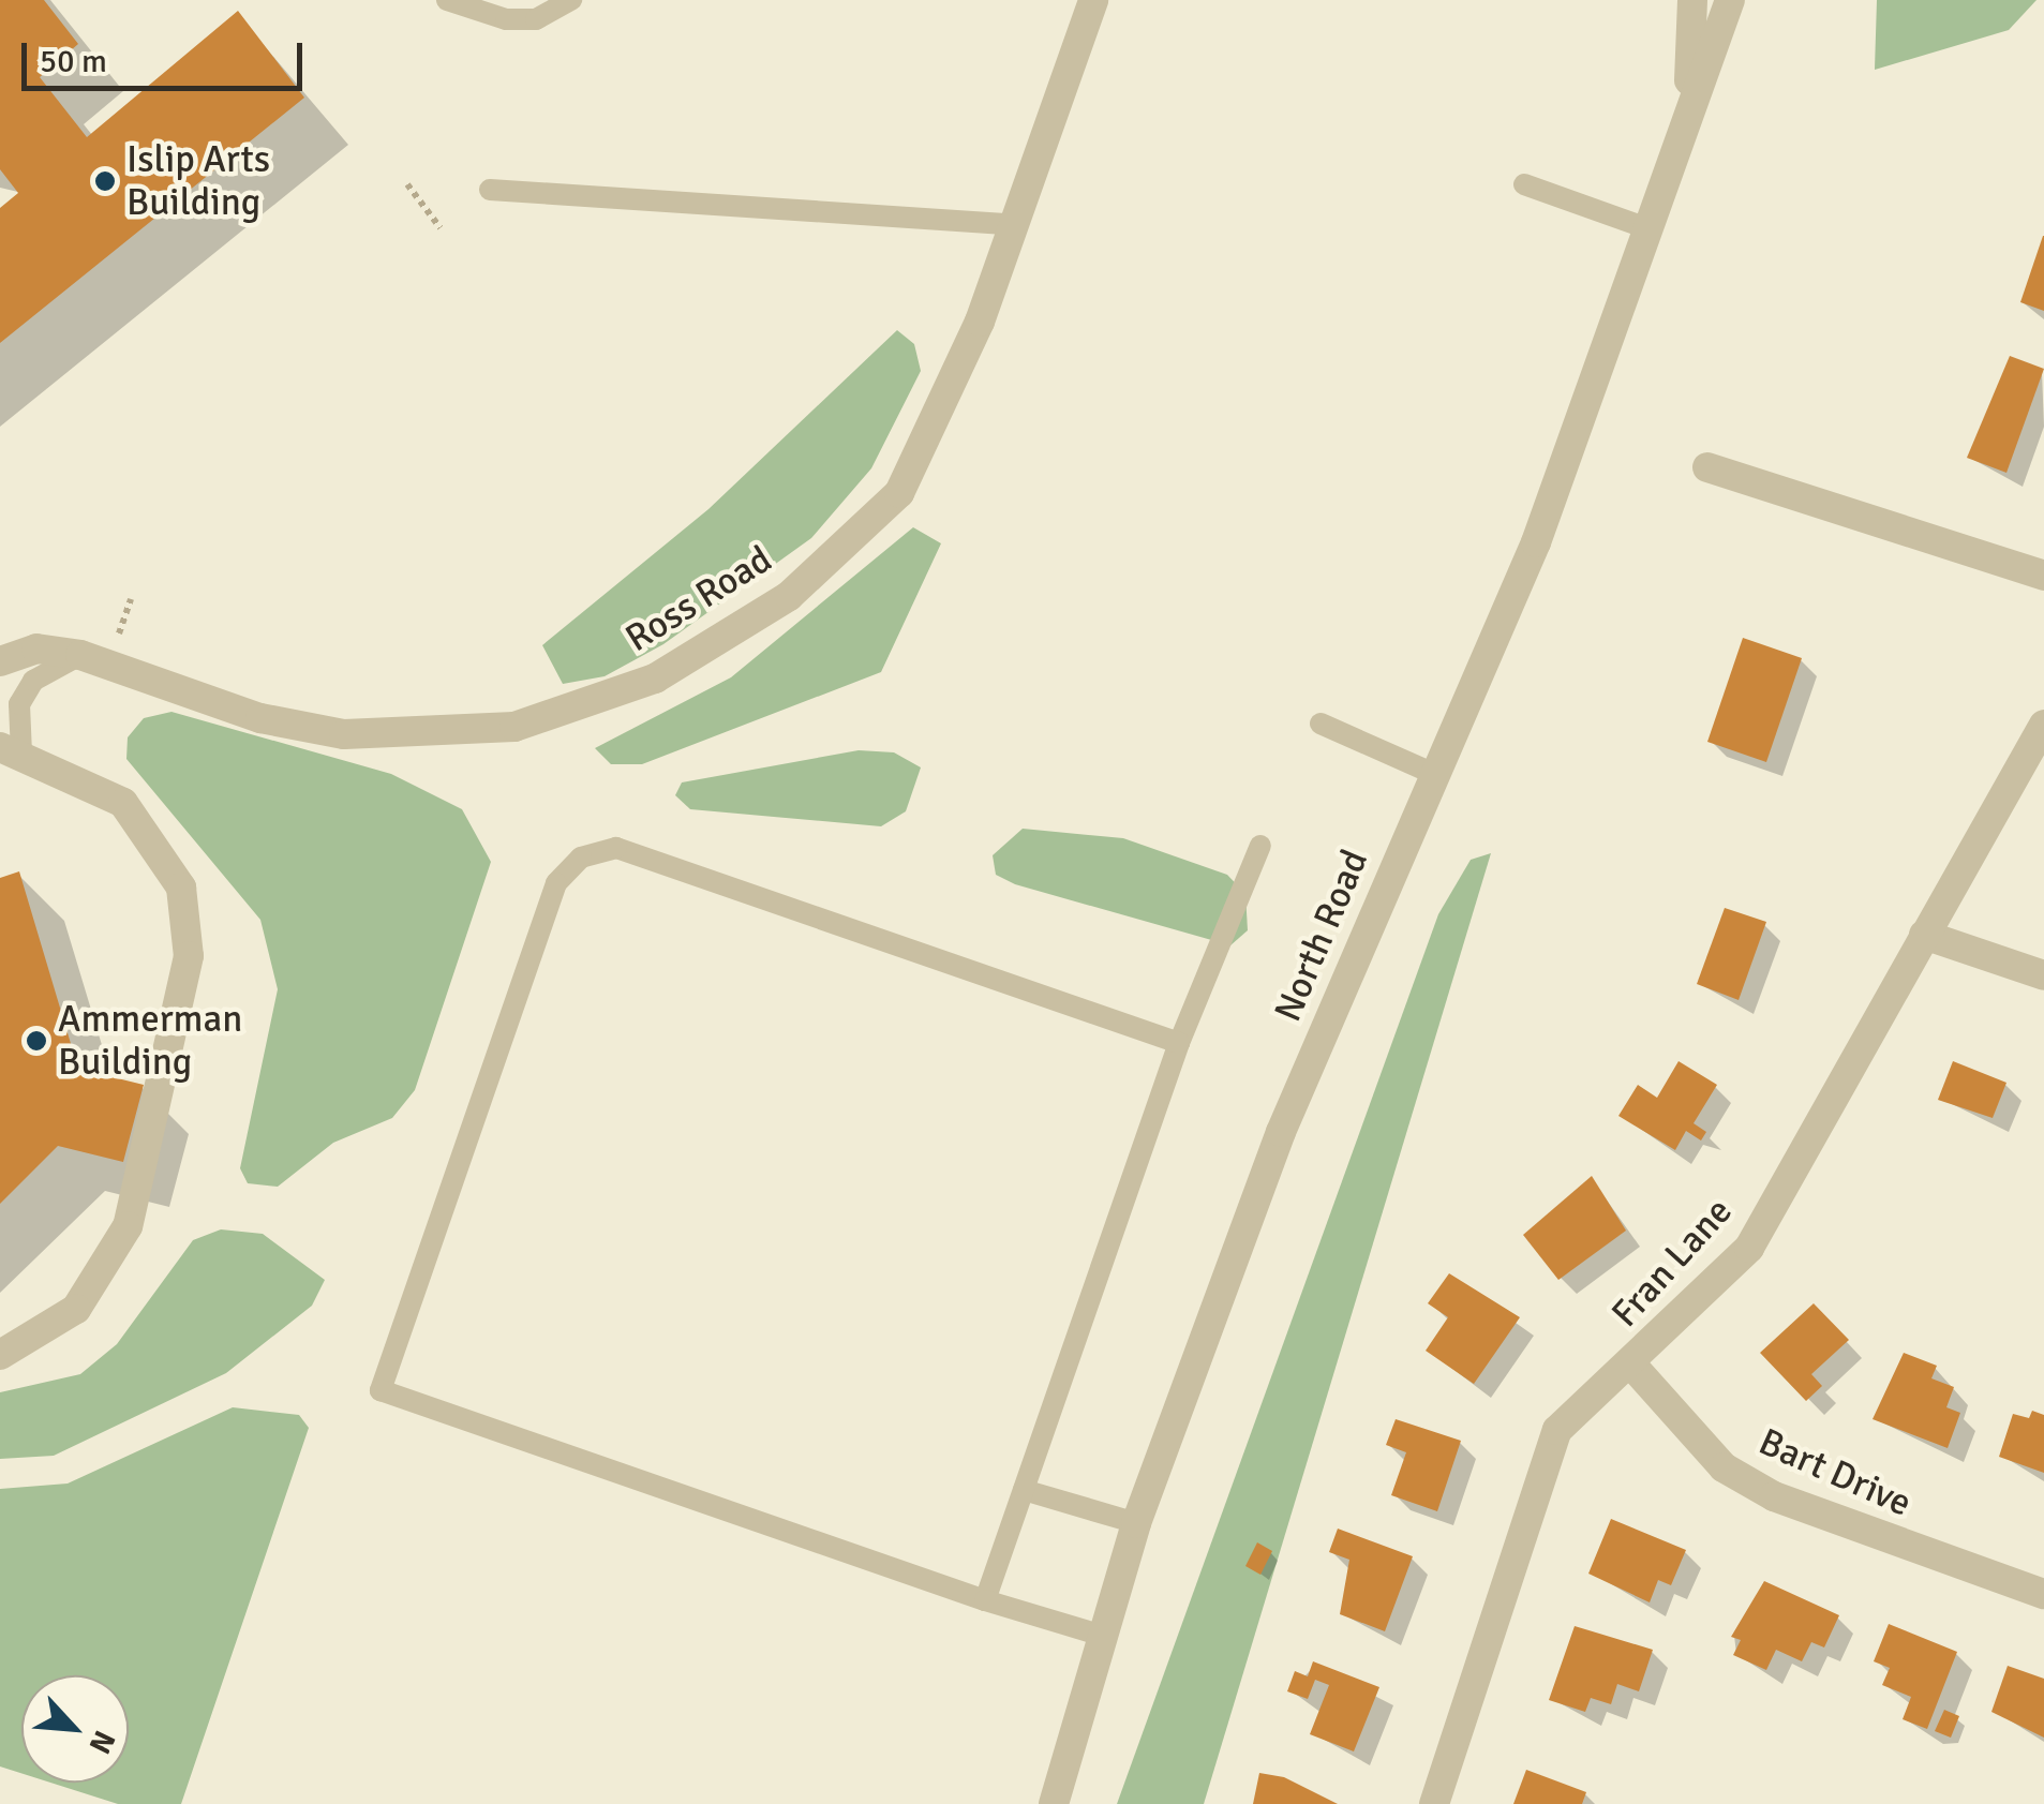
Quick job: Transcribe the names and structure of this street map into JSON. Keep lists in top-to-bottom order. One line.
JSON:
{"streets":{"street":["Ross Road","North Road","Fran Lane","Bart Drive"]},"crossings":[["Fran Lane","Bart Drive"]],"places":["Islip Arts Building","Ammerman Building"],"scale_bar":"50 m","north":"bottom right"}
